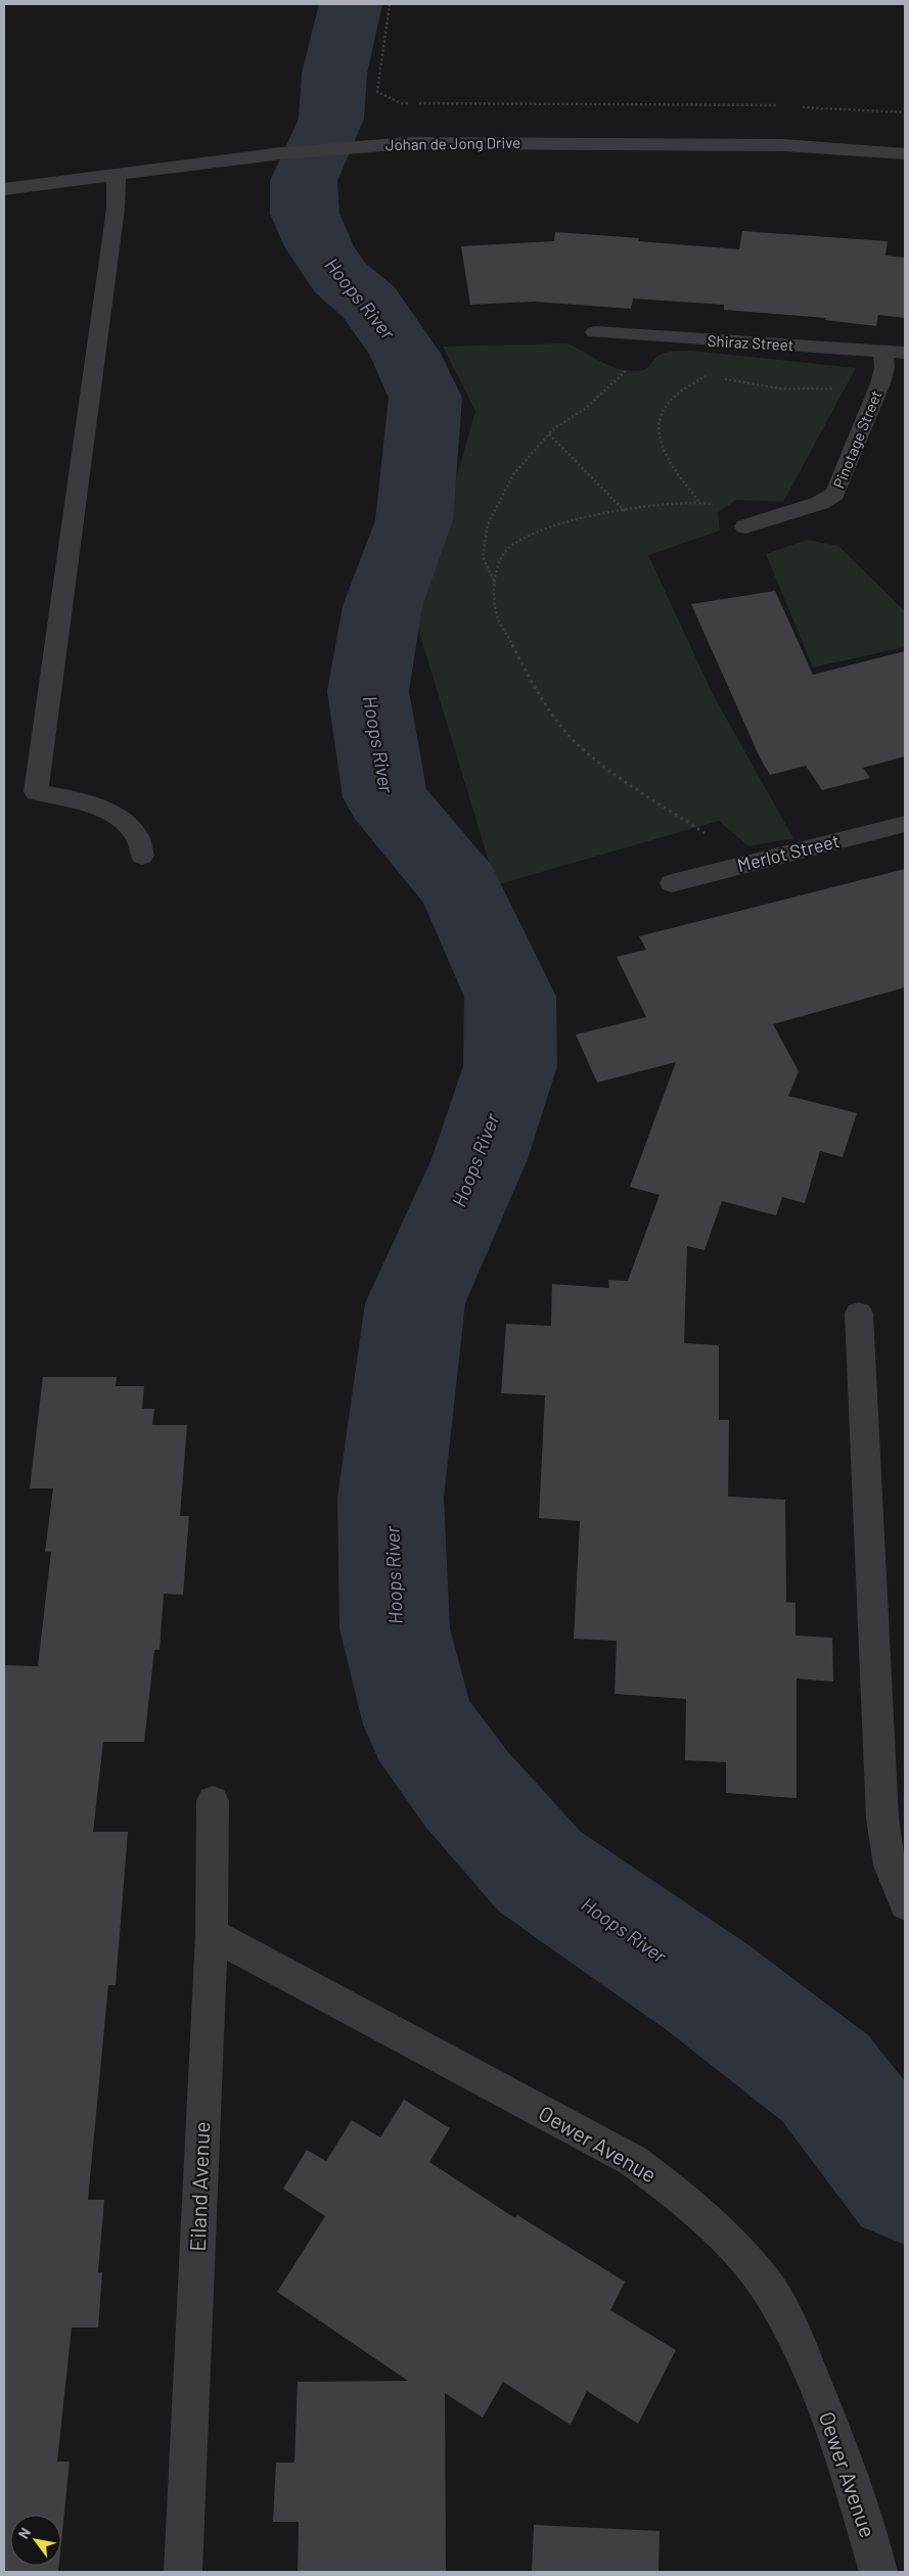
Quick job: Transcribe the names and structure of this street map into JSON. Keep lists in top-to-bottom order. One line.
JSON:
{"streets":{"street":["Johan de Jong Drive","Shiraz Street","Pinotage Street","Merlot Street","Oewer Avenue","Eiland Avenue"]},"crossings":[["Shiraz Street","Pinotage Street"],["Oewer Avenue","Eiland Avenue"]],"water":["Hoops River"],"north":"top left"}
